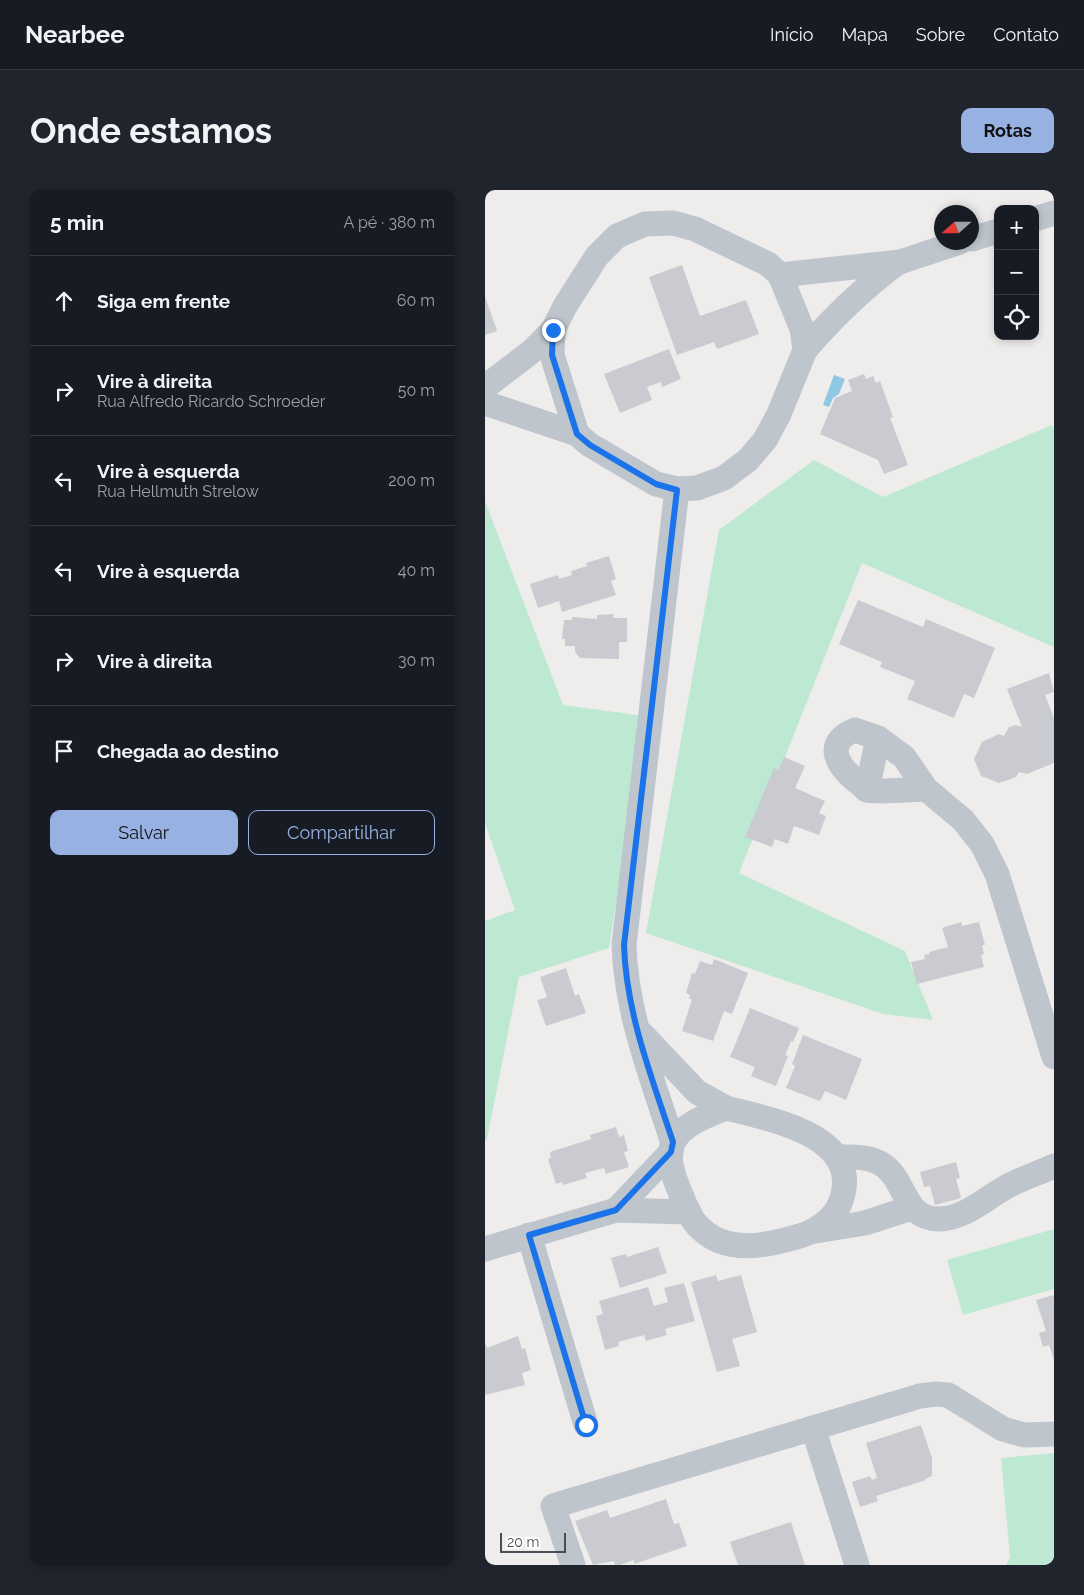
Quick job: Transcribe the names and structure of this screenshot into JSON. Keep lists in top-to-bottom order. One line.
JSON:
{"scale_bar":"20 m","north":"left","page":{"header":"Nearbee","nav":["Início","Mapa","Sobre","Contato"],"buttons":["Rotas",["Salvar","Compartilhar"]],"title":"Onde estamos","heading":["5 min","A pé · 380 m"],"map_buttons":["+","−"],"list":[["Siga em frente","60 m"],["Vire à direita","Rua Alfredo Ricardo Schroeder","50 m"],["Vire à esquerda","Rua Hellmuth Strelow","200 m"],["Vire à esquerda","40 m"],["Vire à direita","30 m"],"Chegada ao destino"],"scale":"20 m"}}
